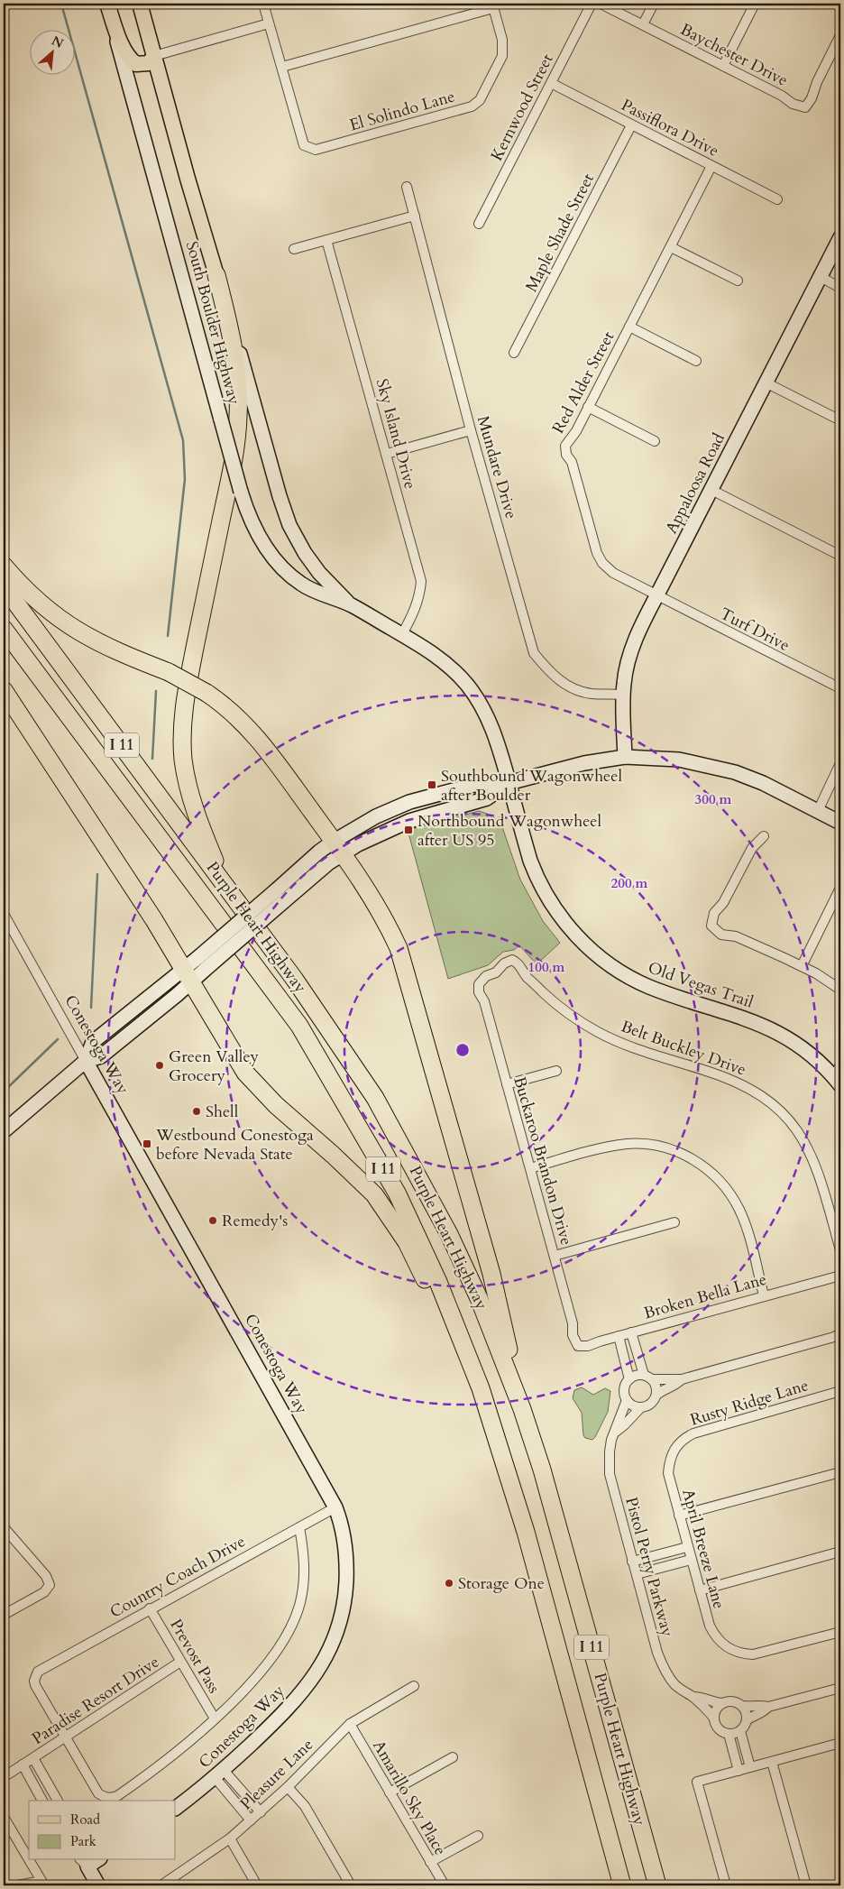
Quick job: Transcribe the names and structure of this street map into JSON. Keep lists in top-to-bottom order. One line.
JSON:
{"streets":{"highway":["I 11","Purple Heart Highway"],"main road":["South Boulder Highway"],"street":["Baychester Drive","Kernwood Street","El Solindo Lane","Passiflora Drive","Maple Shade Street","Red Alder Street","Sky Island Drive","Mundare Drive","Appaloosa Road","Turf Drive","Old Vegas Trail","Conestoga Way","Belt Buckley Drive","Buckaroo Brandon Drive","Broken Bella Lane","Rusty Ridge Lane","April Breeze Lane","Pistol Perry Parkway","Country Coach Drive","Prevost Pass","Paradise Resort Drive","Pleasure Lane","Amarillo Sky Place"]},"crossings":[["Kernwood Street","Passiflora Drive"],["Passiflora Drive","Maple Shade Street"],["Passiflora Drive","Red Alder Street"],["South Boulder Highway","Sky Island Drive"],["South Boulder Highway","Old Vegas Trail"],["Red Alder Street","Appaloosa Road"],["Red Alder Street","Turf Drive"],["Mundare Drive","Appaloosa Road"],["Appaloosa Road","Turf Drive"],["Conestoga Way","Country Coach Drive"],["Belt Buckley Drive","Buckaroo Brandon Drive"],["Buckaroo Brandon Drive","Broken Bella Lane"],["Rusty Ridge Lane","April Breeze Lane"],["Country Coach Drive","Prevost Pass"],["Country Coach Drive","Paradise Resort Drive"],["Prevost Pass","Paradise Resort Drive"],["Pleasure Lane","Amarillo Sky Place"]],"places":{"transit":["Southbound Wagonwheel after Boulder","Northbound Wagonwheel after US 95","Westbound Conestoga before Nevada State"],"other":["Green Valley Grocery","Shell","Remedy's","Storage One"]},"legend":["Road","Park"],"north":"top right","rings":["300 m","200 m","100 m"]}
